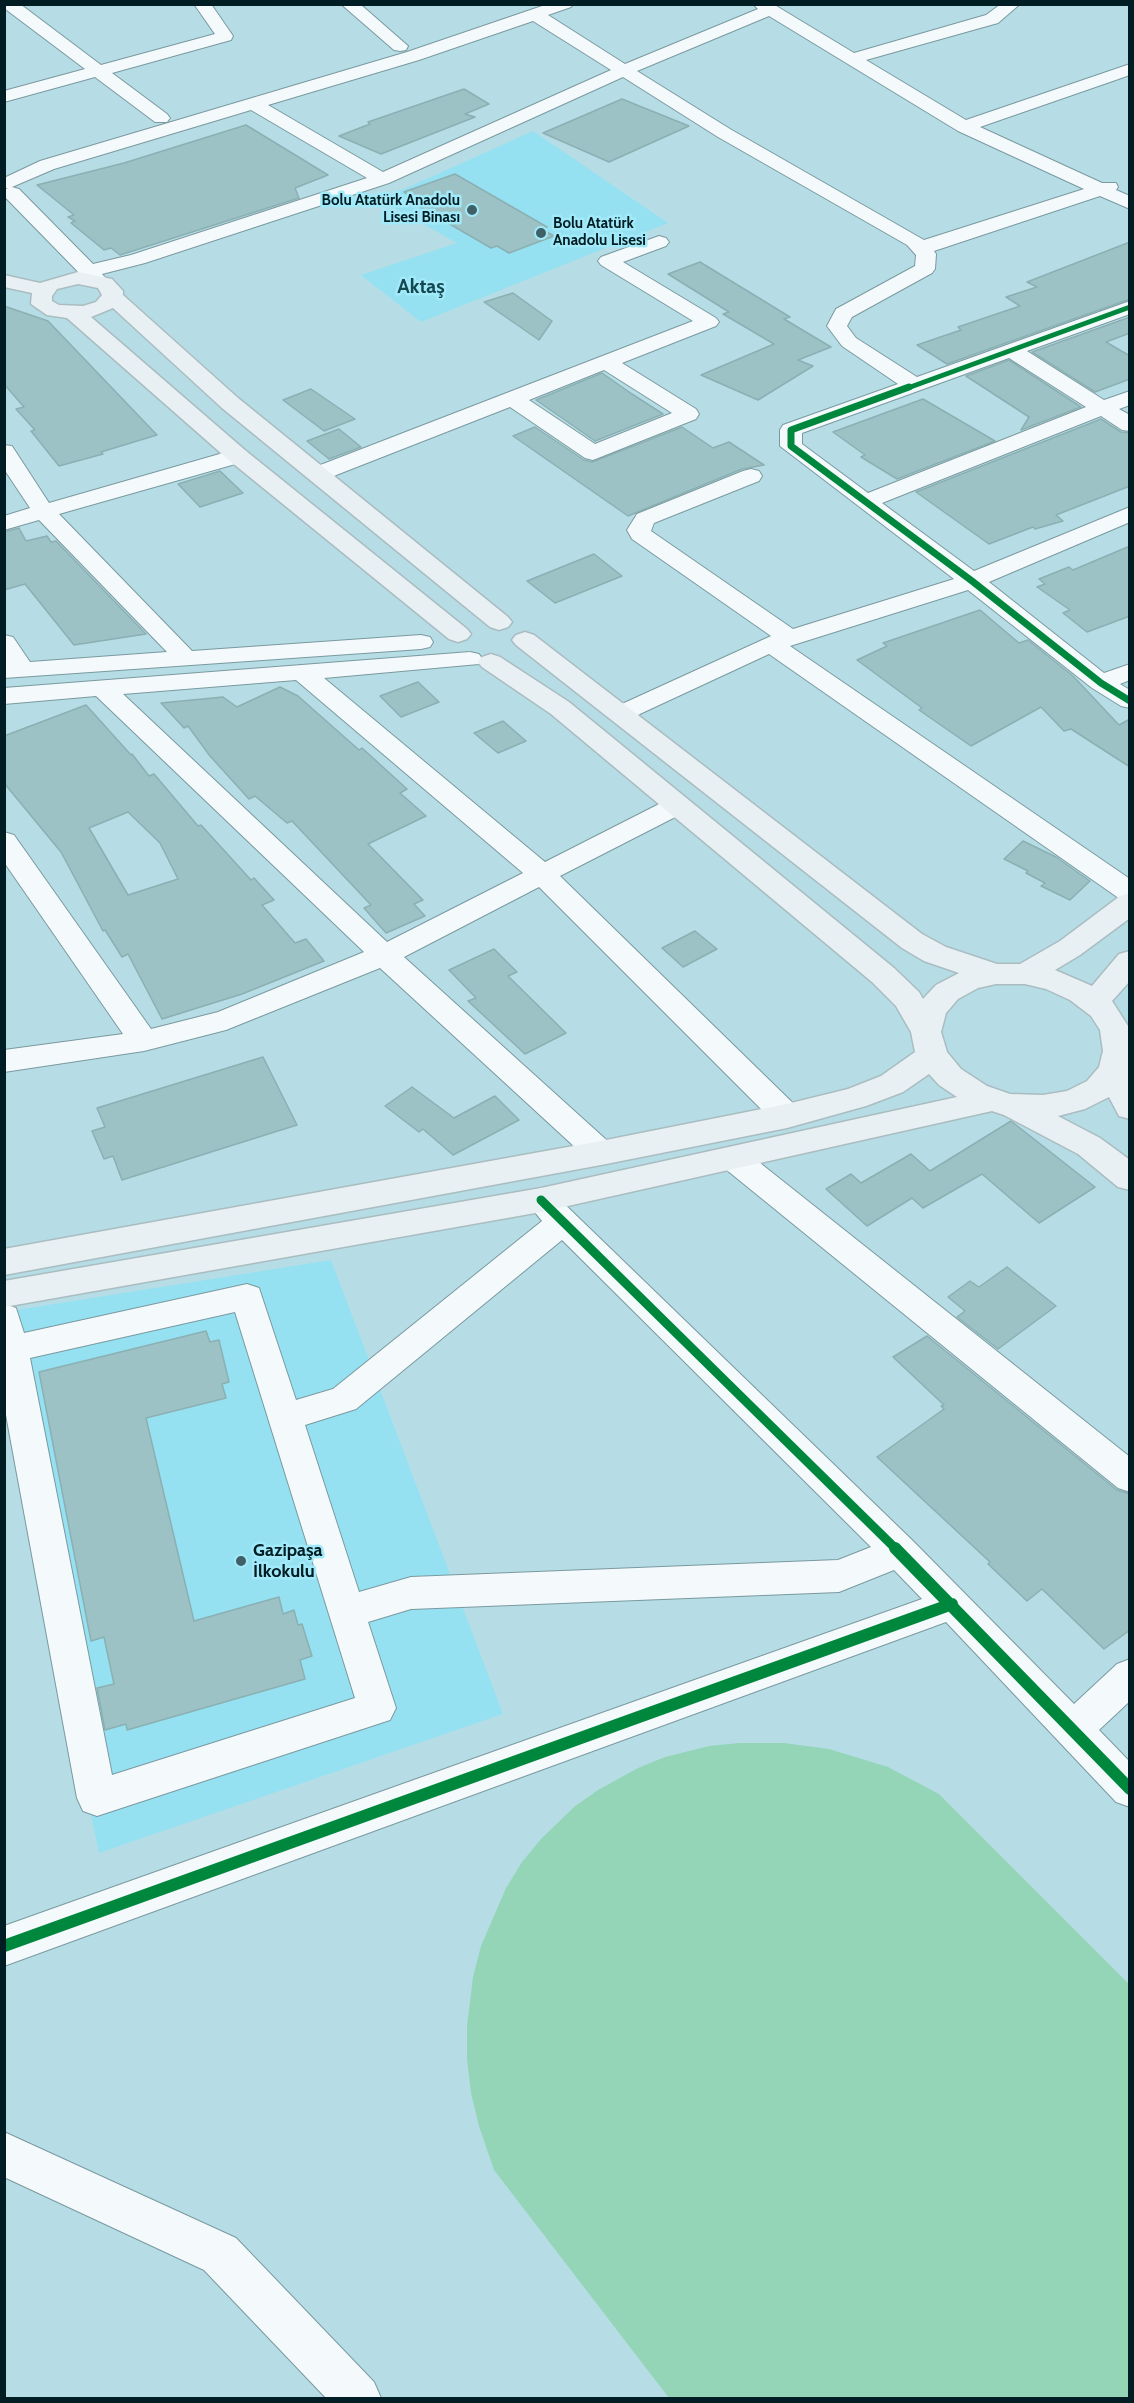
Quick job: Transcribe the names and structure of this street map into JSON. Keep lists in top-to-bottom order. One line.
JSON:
{"districts":["Aktaş"],"places":["Bolu Atatürk Anadolu Lisesi Binası","Bolu Atatürk Anadolu Lisesi","Gazipaşa İlkokulu"]}
